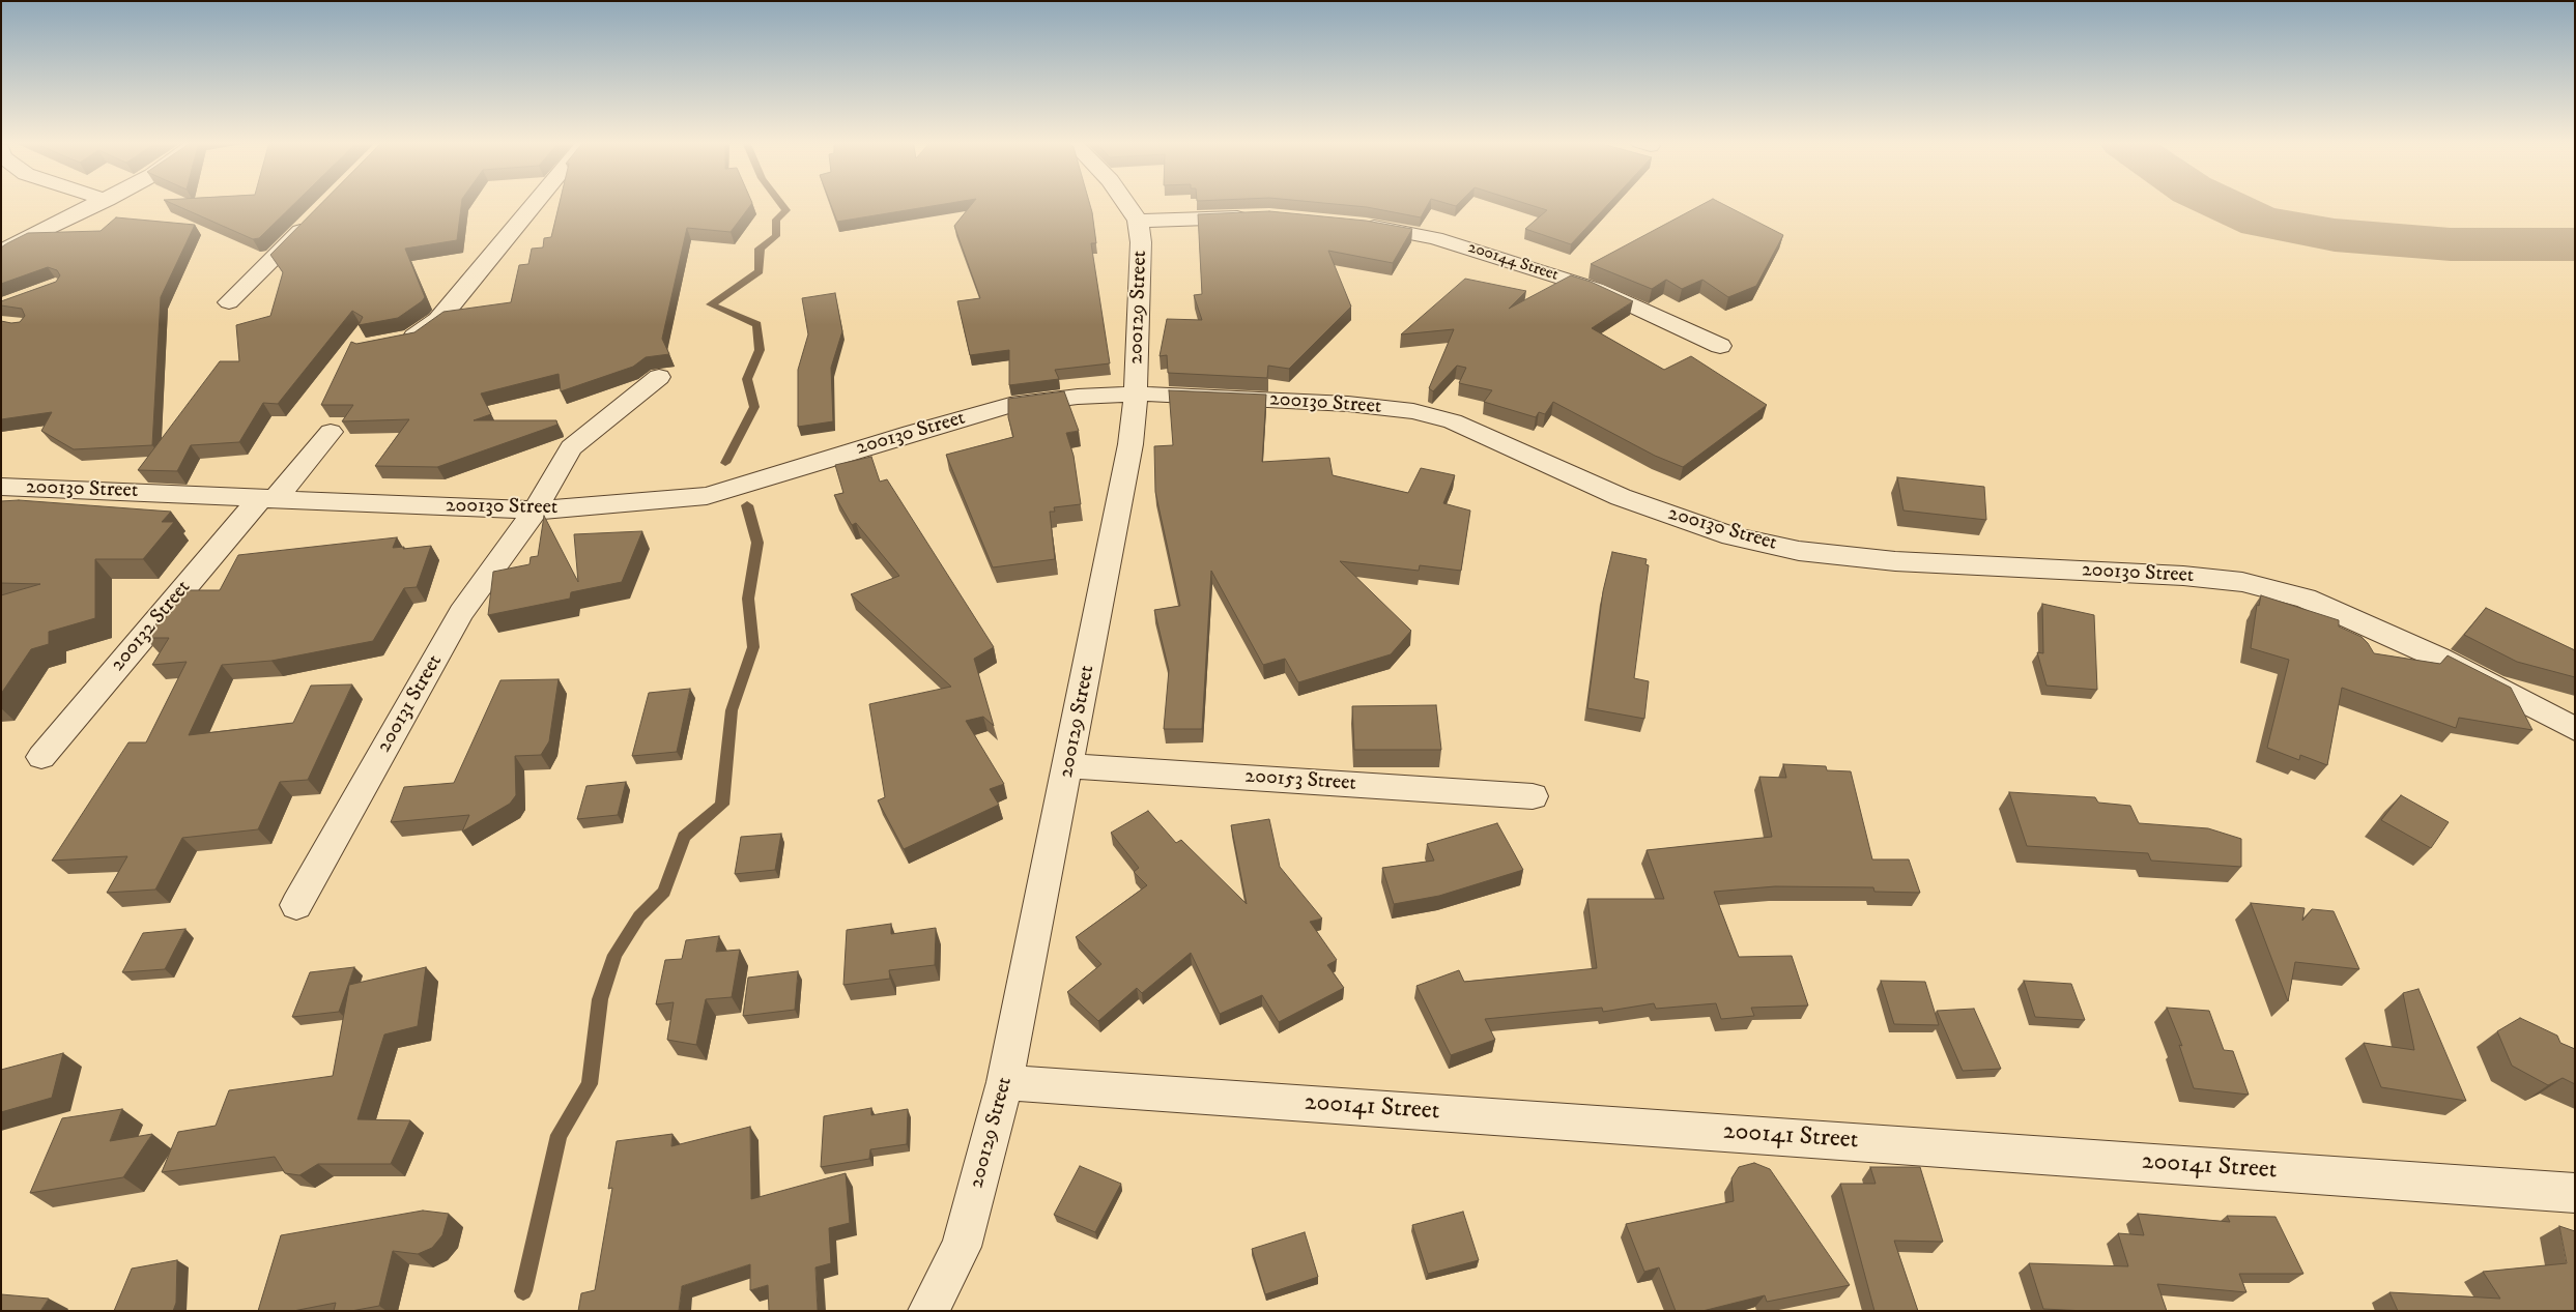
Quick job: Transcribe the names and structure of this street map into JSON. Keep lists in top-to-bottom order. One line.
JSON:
{"streets":{"street":["200144 Street","200129 Street","200130 Street","200132 Street","200131 Street","200153 Street","200141 Street"]},"crossings":[["200129 Street","200130 Street"],["200129 Street","200153 Street"],["200129 Street","200141 Street"],["200130 Street","200132 Street"],["200130 Street","200131 Street"]]}
